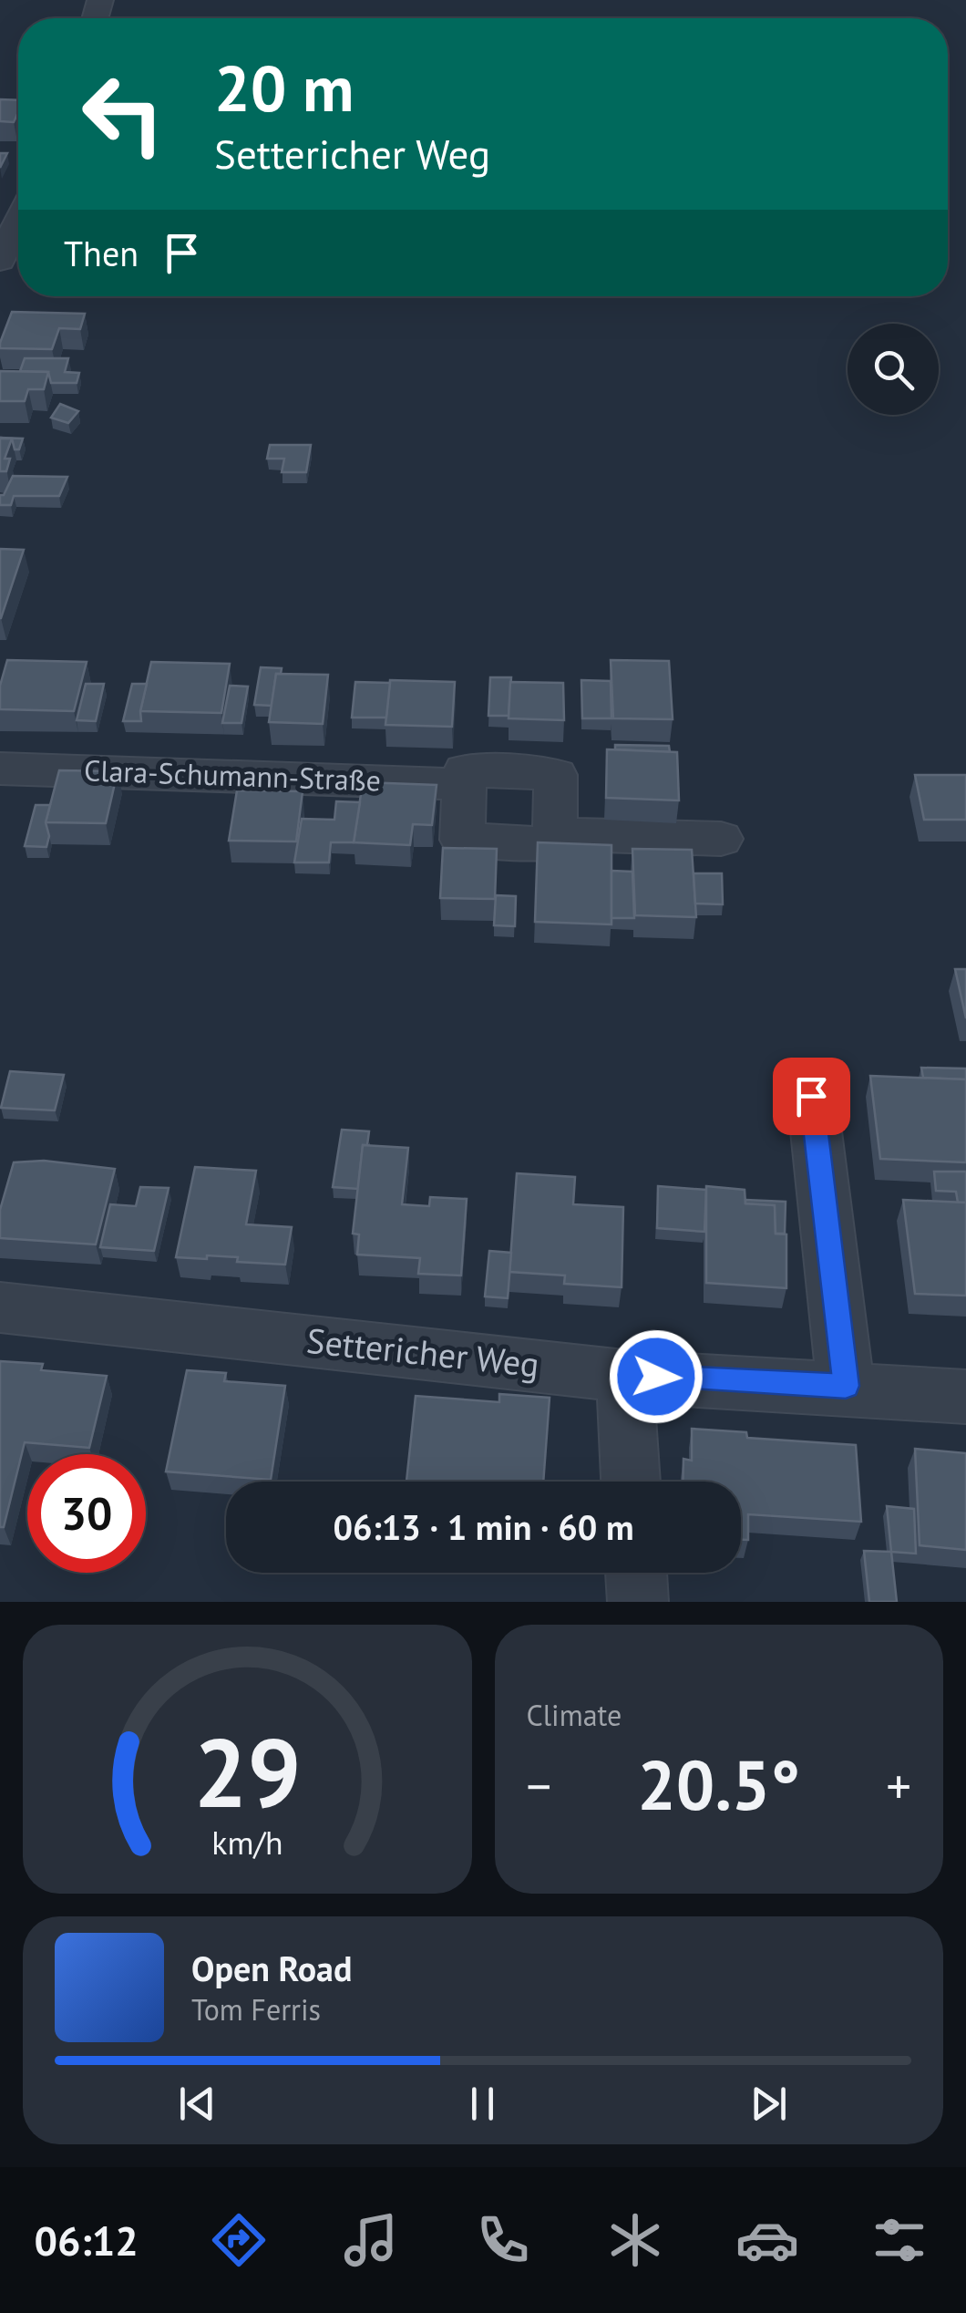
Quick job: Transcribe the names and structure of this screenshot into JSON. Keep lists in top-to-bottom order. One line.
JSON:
{"streets":{"street":["Clara-Schumann-Straße","Settericher Weg"]},"page":{"turn":["20 m","Settericher Weg"],"then":"Then","limit":"30","trip":"06:13 · 1 min · 60 m","tile":"Climate","heat":["−","20.5°","+"],"song":["Open Road","Tom Ferris"],"tabs":"06:12","gauge":["29","km/h"]}}
